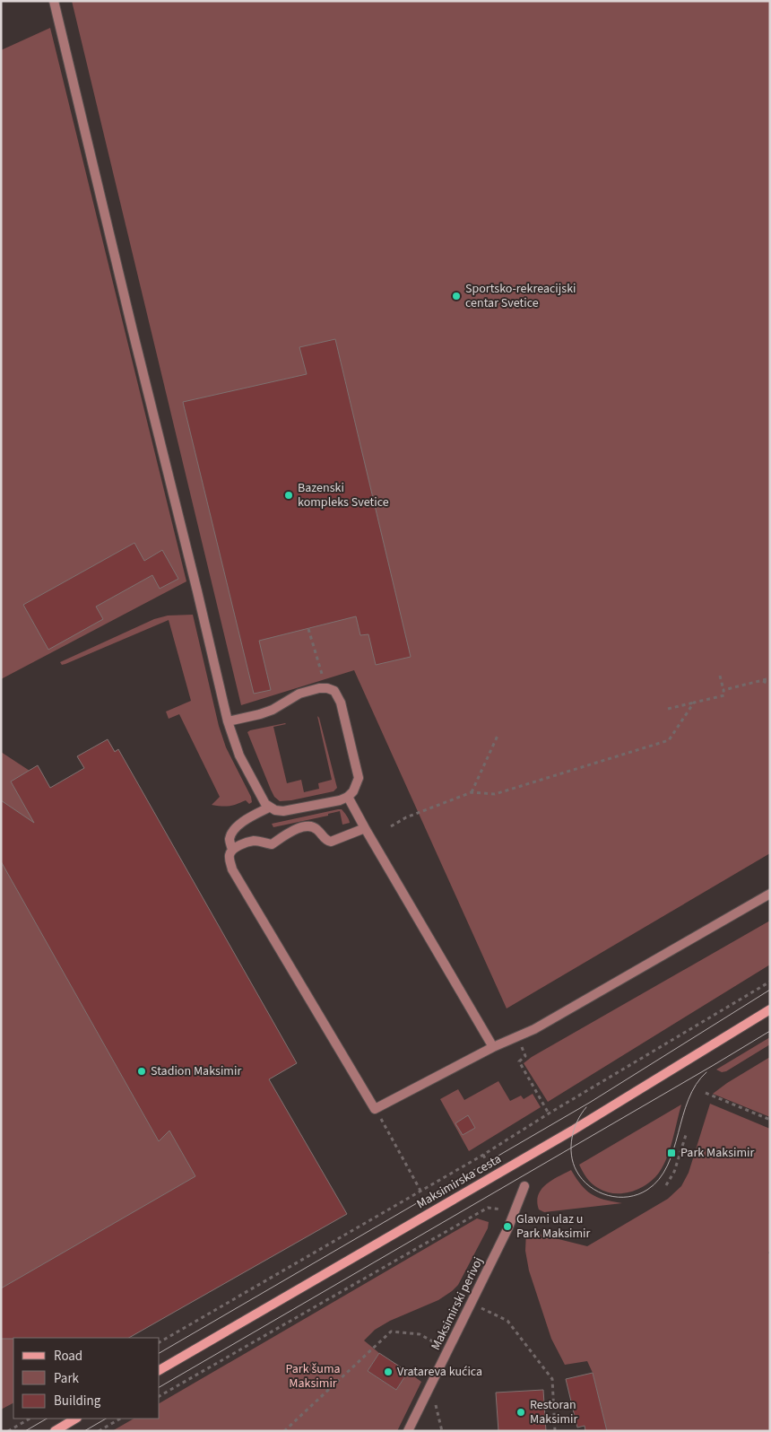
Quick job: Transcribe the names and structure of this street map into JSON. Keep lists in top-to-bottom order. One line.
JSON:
{"streets":{"main road":["Maksimirska cesta"],"street":["Maksimirski perivoj"]},"parks":["Park šuma Maksimir"],"places":{"other":["Sportsko-rekreacijski centar Svetice","Bazenski kompleks Svetice","Stadion Maksimir","Glavni ulaz u Park Maksimir","Vratareva kućica","Restoran Maksimir"],"transit":["Park Maksimir"]},"legend":["Road","Park","Building"]}
